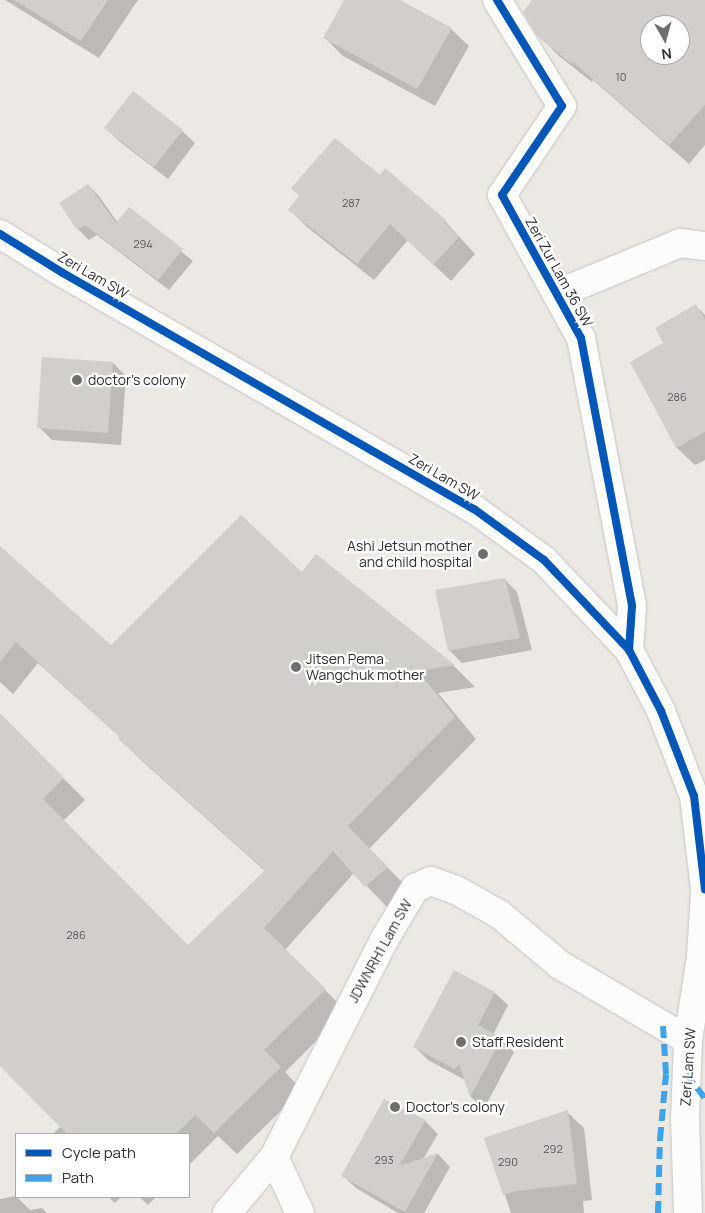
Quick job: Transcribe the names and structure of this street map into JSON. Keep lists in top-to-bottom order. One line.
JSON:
{"streets":{"street":["Zeri Zur Lam 36 SW","Zeri Lam SW","JDWNRH1 Lam SW"]},"crossings":[["Zeri Zur Lam 36 SW","Zeri Lam SW"],["Zeri Lam SW","JDWNRH1 Lam SW"]],"places":["doctor’s colony","Ashi Jetsun mother and child hospital","Jitsen Pema Wangchuk mother","Staff Resident","Doctor’s colony"],"house_numbers":["10","287","294","286","286","292","293","290"],"legend":["Cycle path","Path"],"north":"bottom"}
